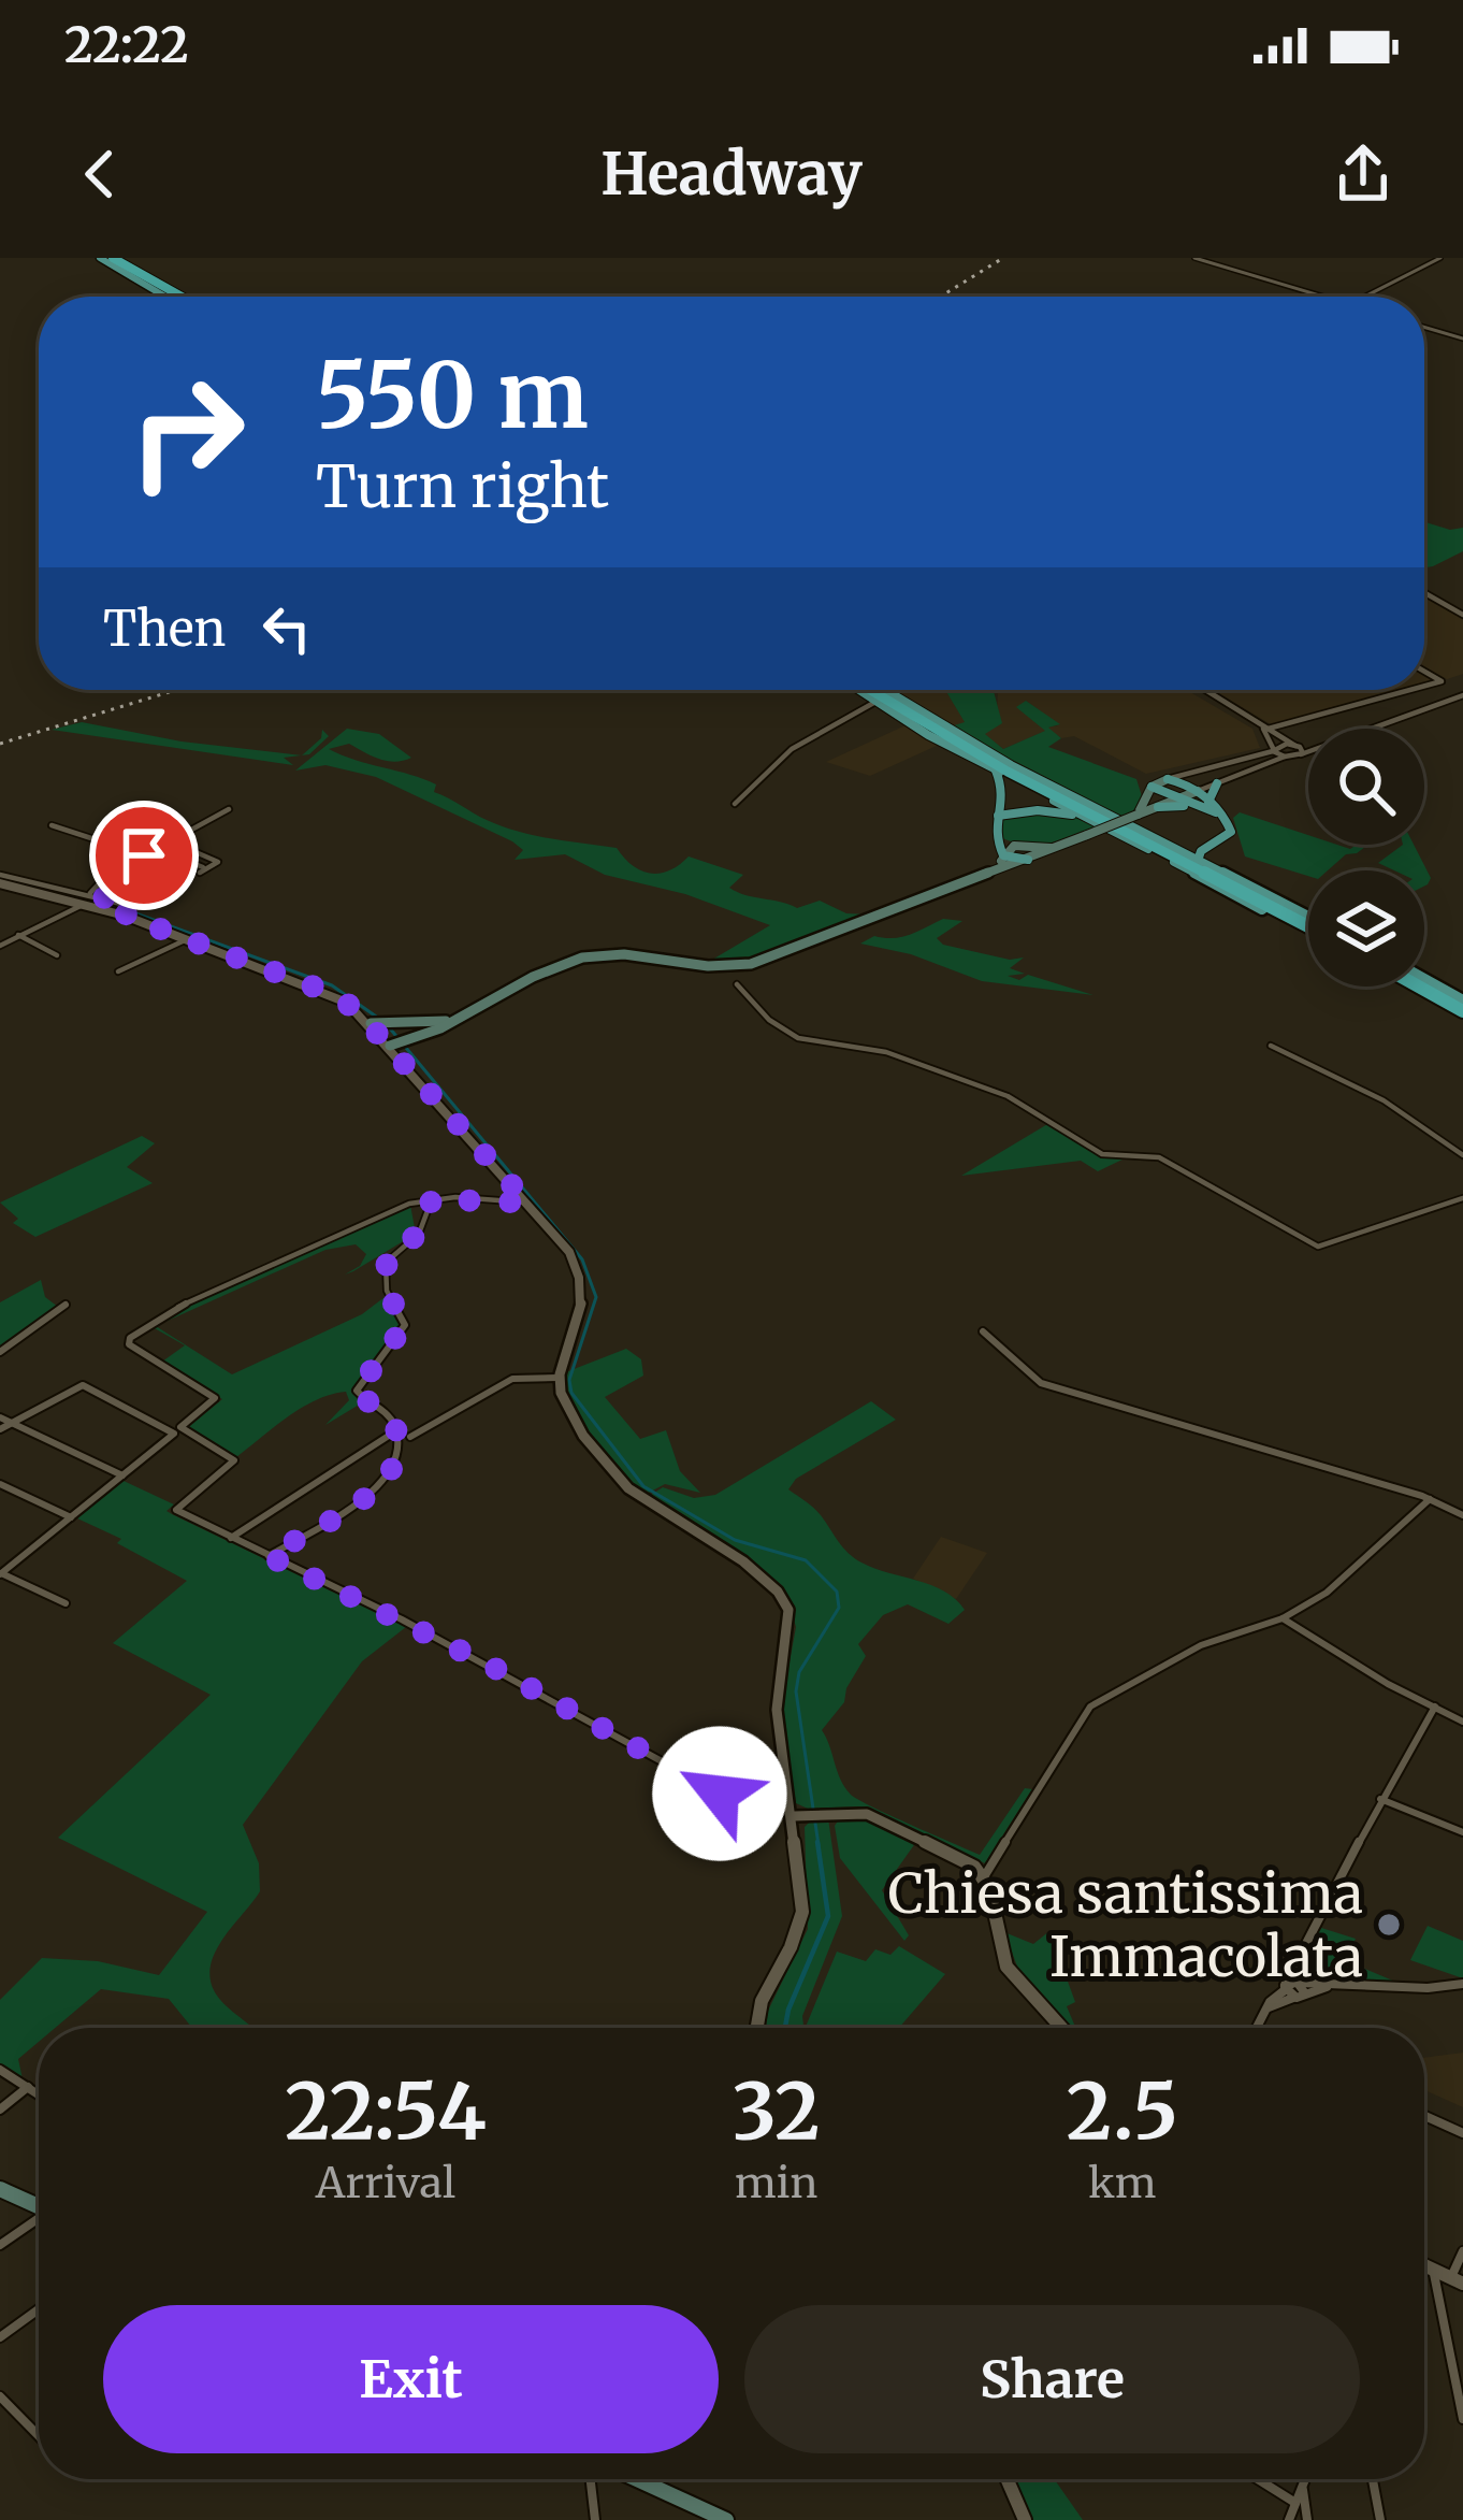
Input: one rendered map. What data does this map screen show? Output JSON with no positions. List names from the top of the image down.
{
  "places": ["Chiesa santissima Immacolata"],
  "page": {
    "status": "22:22",
    "header": "Headway",
    "turn": ["550 m", "Turn right"],
    "then": "Then",
    "eta": [
      "22:54",
      "Arrival",
      "32",
      "min",
      "2.5",
      "km"
    ],
    "buttons": ["Exit", "Share"]
  }
}
